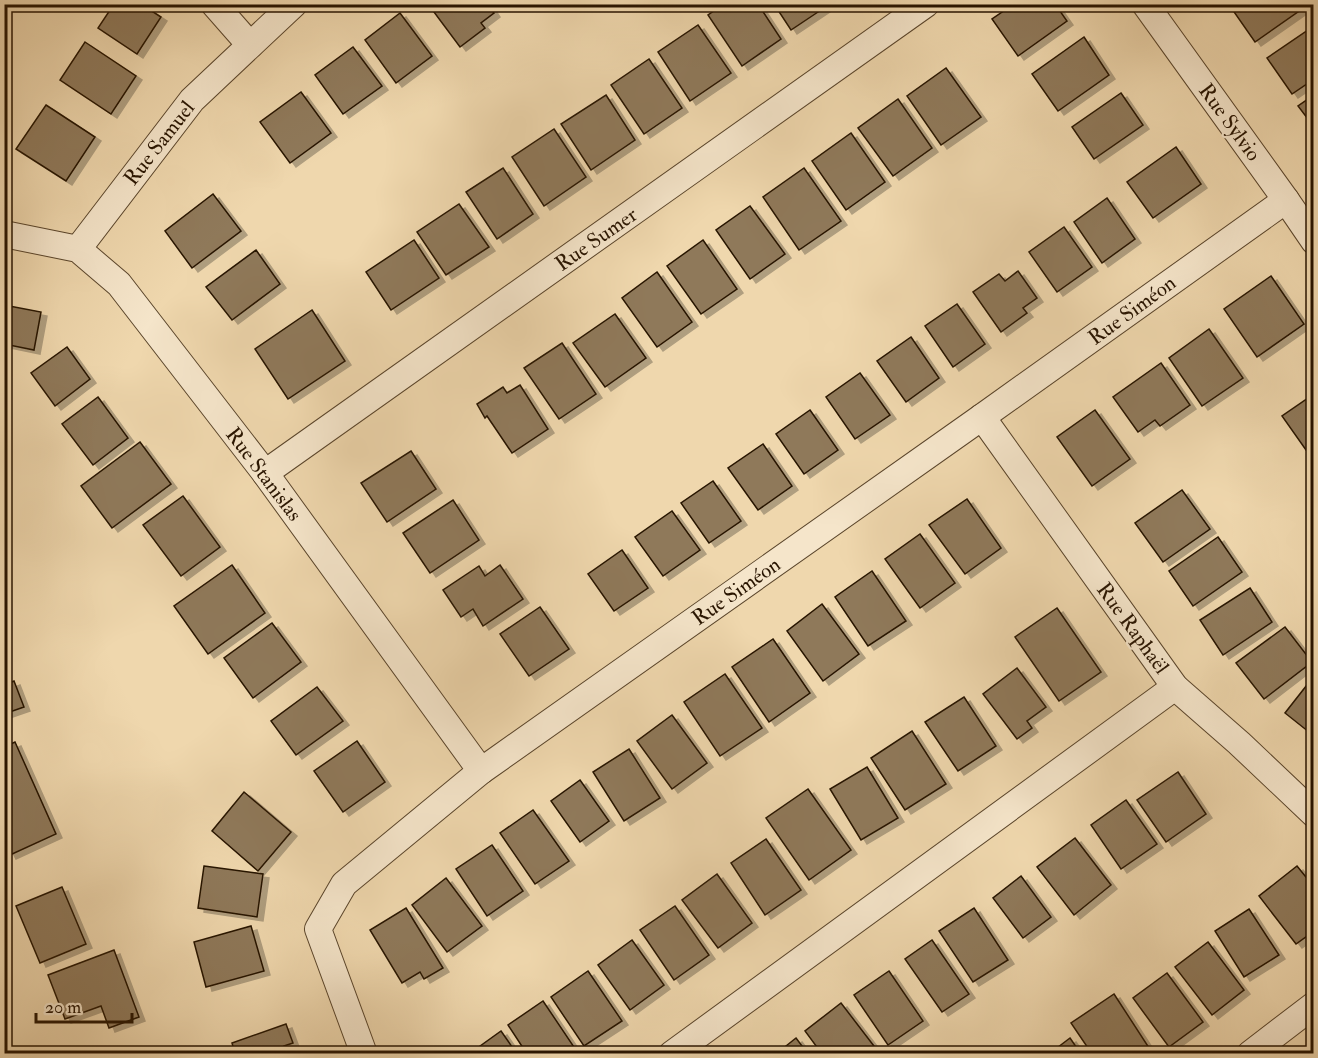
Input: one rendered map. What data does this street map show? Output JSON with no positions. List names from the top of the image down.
{
  "streets": {
    "street": [
      "Rue Sylvio",
      "Rue Samuel",
      "Rue Sumer",
      "Rue Siméon",
      "Rue Stanislas",
      "Rue Raphaël"
    ]
  },
  "crossings": [
    ["Rue Sylvio", "Rue Siméon"],
    ["Rue Samuel", "Rue Stanislas"],
    ["Rue Sumer", "Rue Stanislas"],
    ["Rue Siméon", "Rue Stanislas"],
    ["Rue Siméon", "Rue Raphaël"]
  ],
  "scale_bar": "20 m"
}
